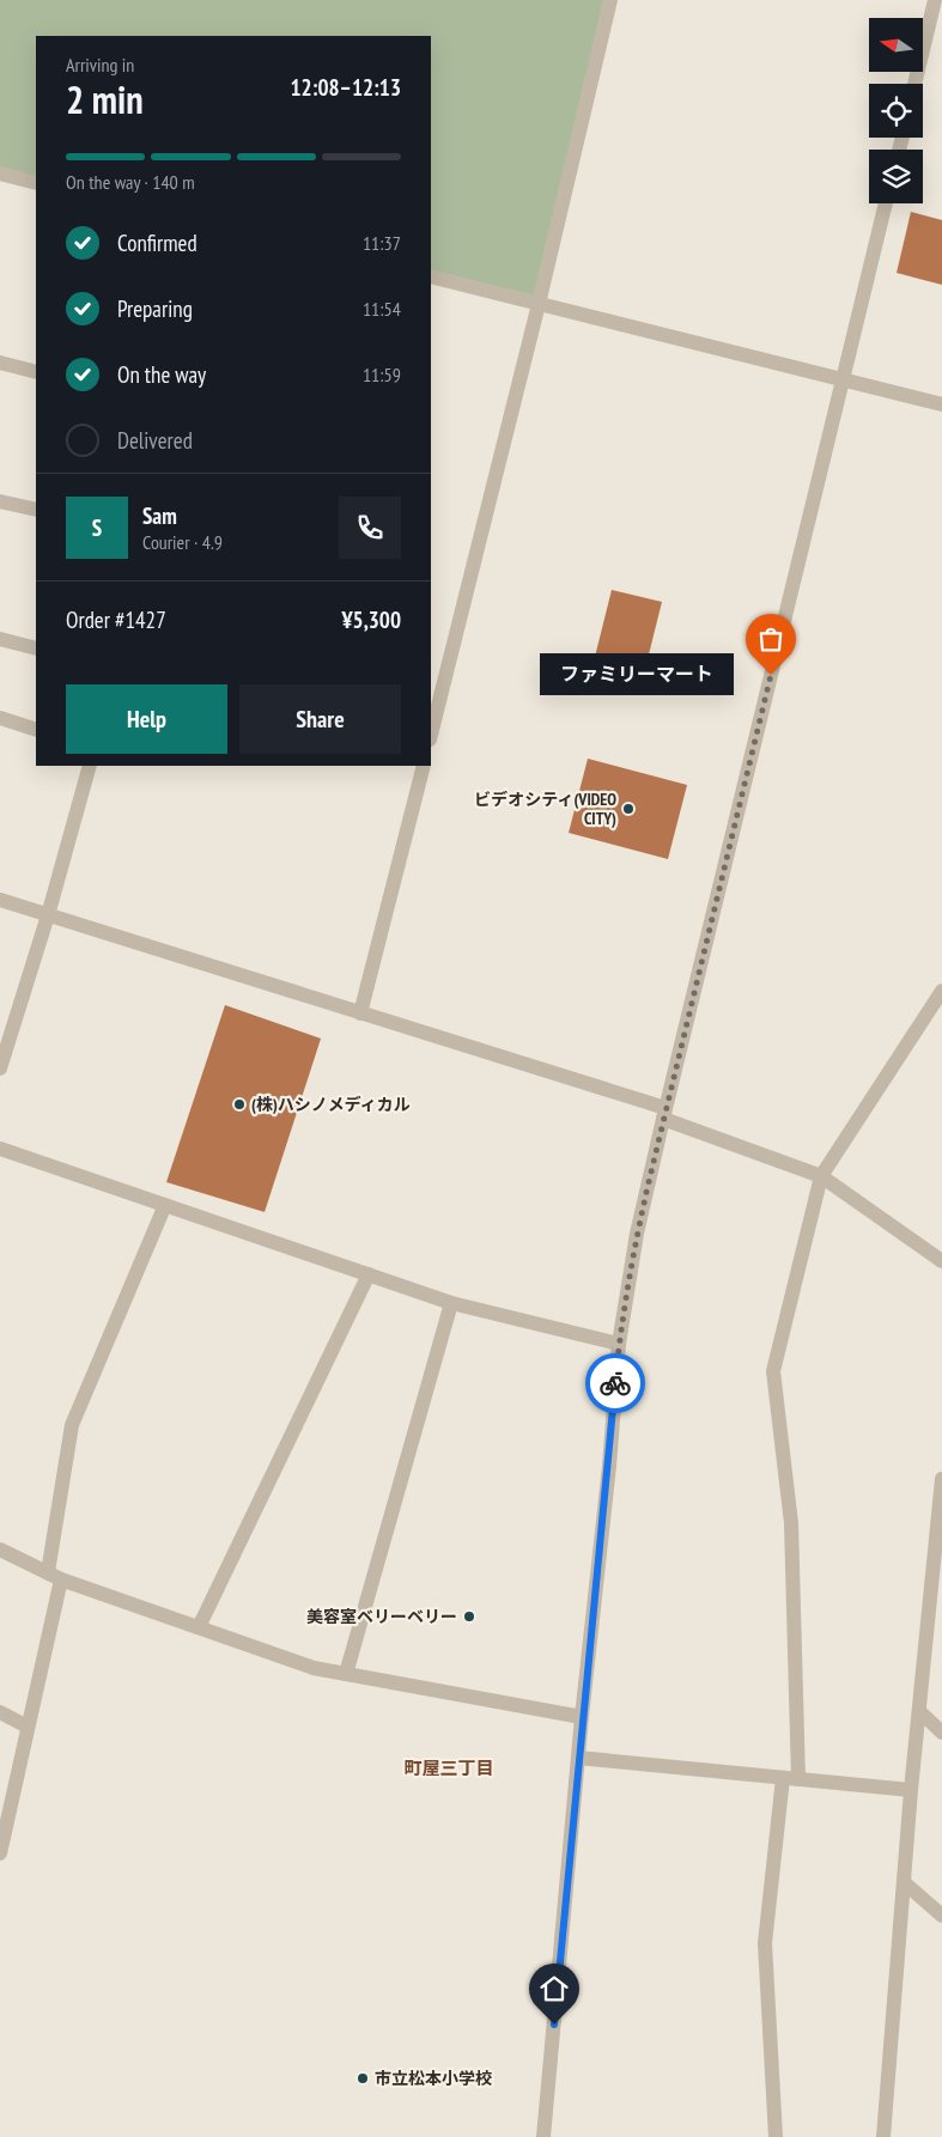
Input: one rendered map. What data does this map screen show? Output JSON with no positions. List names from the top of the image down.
{
  "districts": ["町屋三丁目"],
  "places": [
    "ファミリーマート",
    "ビデオシティ(VIDEO CITY)",
    "(株)ハシノメディカル",
    "美容室ベリーベリー",
    "市立松本小学校"
  ],
  "north": "left",
  "page": {
    "heading": ["2 min", "Arriving in", "12:08–12:13"],
    "panel": [
      "Sam",
      "Courier · 4.9",
      "Order #1427",
      "¥5,300"
    ],
    "bar": "On the way · 140 m",
    "list": [
      ["Confirmed", "11:37"],
      ["Preparing", "11:54"],
      ["On the way", "11:59"],
      "Delivered"
    ],
    "round": "S",
    "bubble": "ファミリーマート",
    "buttons": ["Help", "Share"]
  }
}
